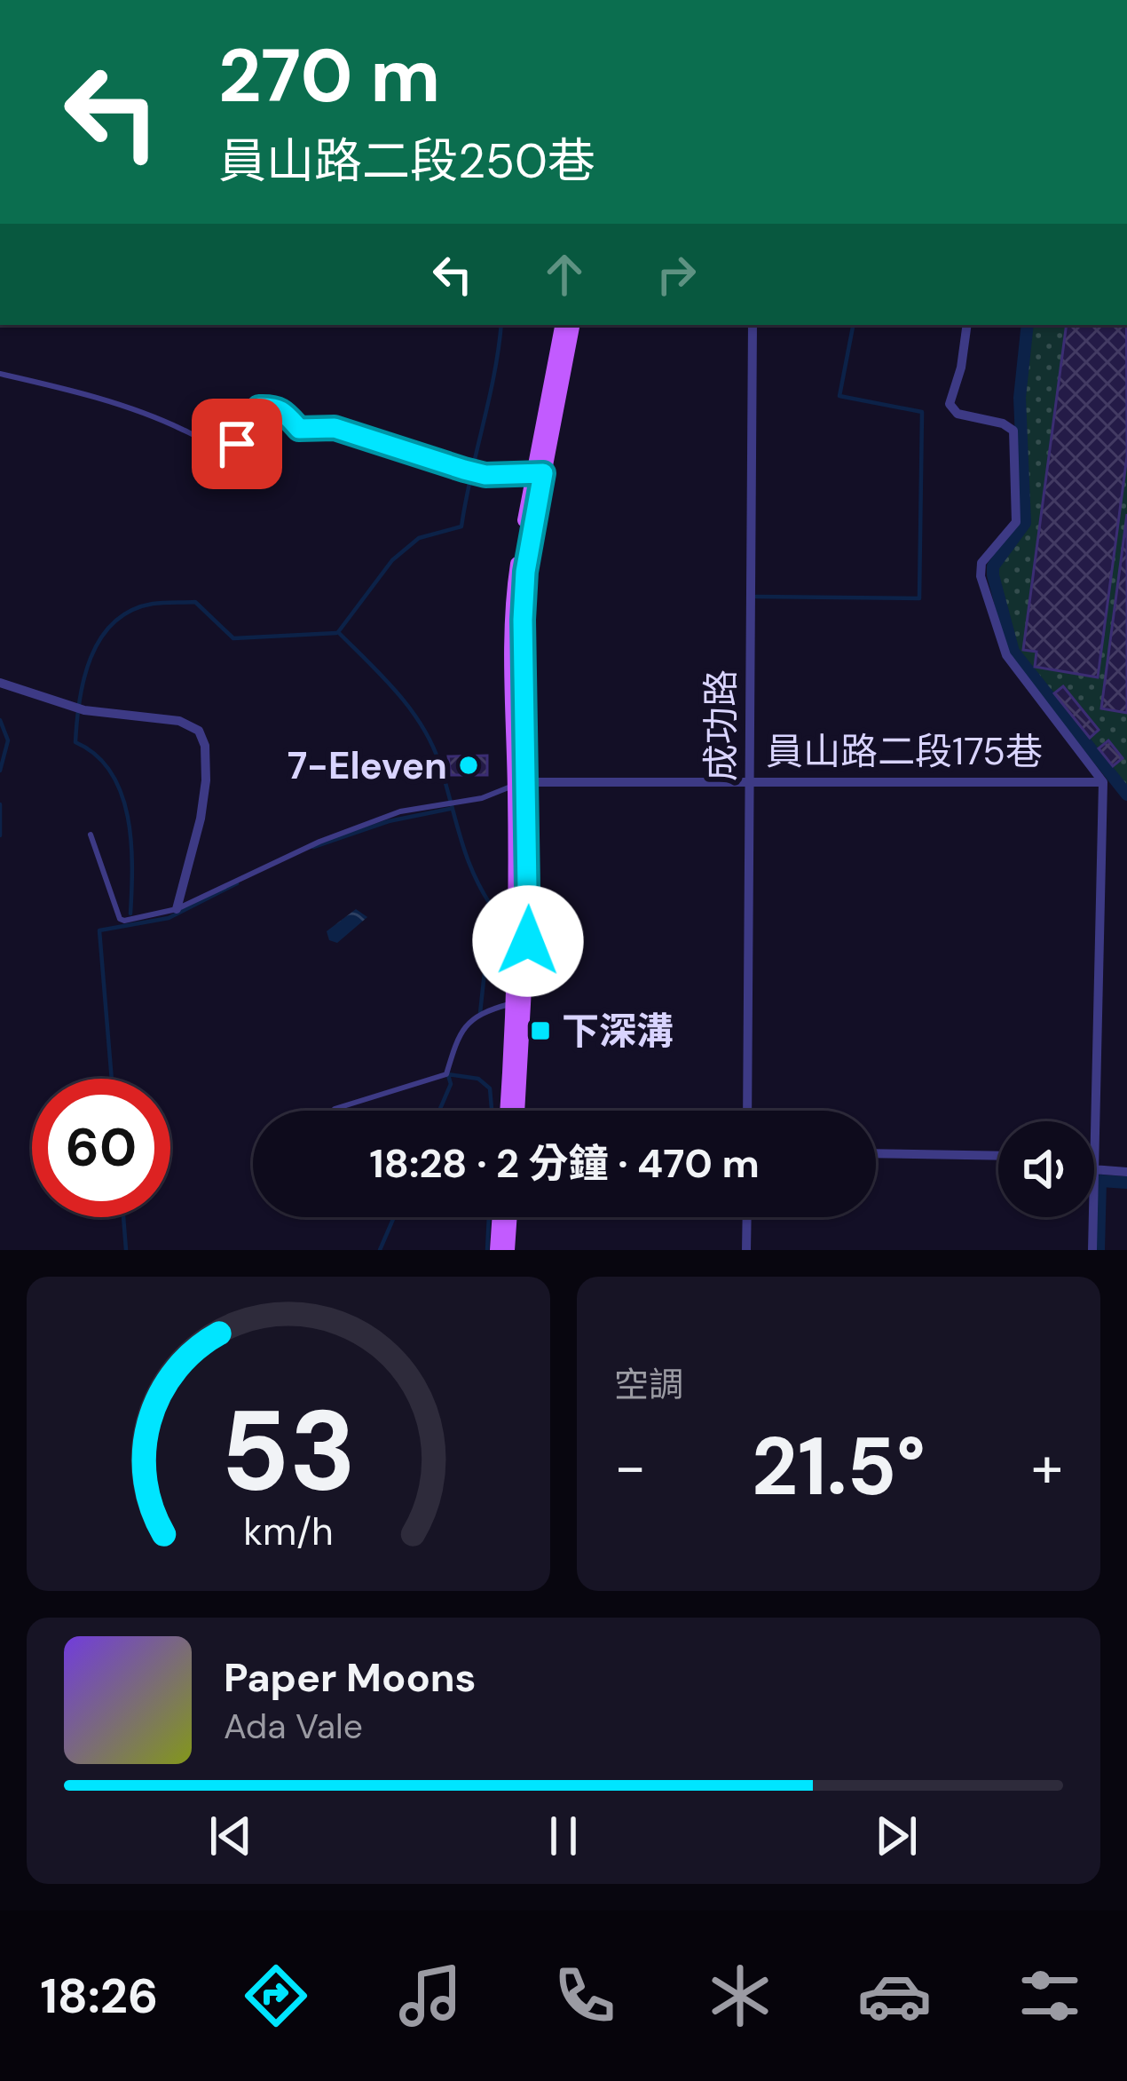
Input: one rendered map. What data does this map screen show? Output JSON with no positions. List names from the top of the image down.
{
  "streets": {
    "street": ["成功路", "員山路二段175巷"]
  },
  "crossings": [
    ["成功路", "員山路二段175巷"]
  ],
  "places": {
    "other": ["7-Eleven"],
    "transit": ["下深溝"]
  },
  "page": {
    "turn": ["270 m", "員山路二段250巷"],
    "limit": "60",
    "trip": "18:28 · 2 分鐘 · 470 m",
    "tile": "空調",
    "heat": ["−", "21.5°", "+"],
    "song": ["Paper Moons", "Ada Vale"],
    "tabs": "18:26",
    "gauge": ["53", "km/h"]
  }
}
